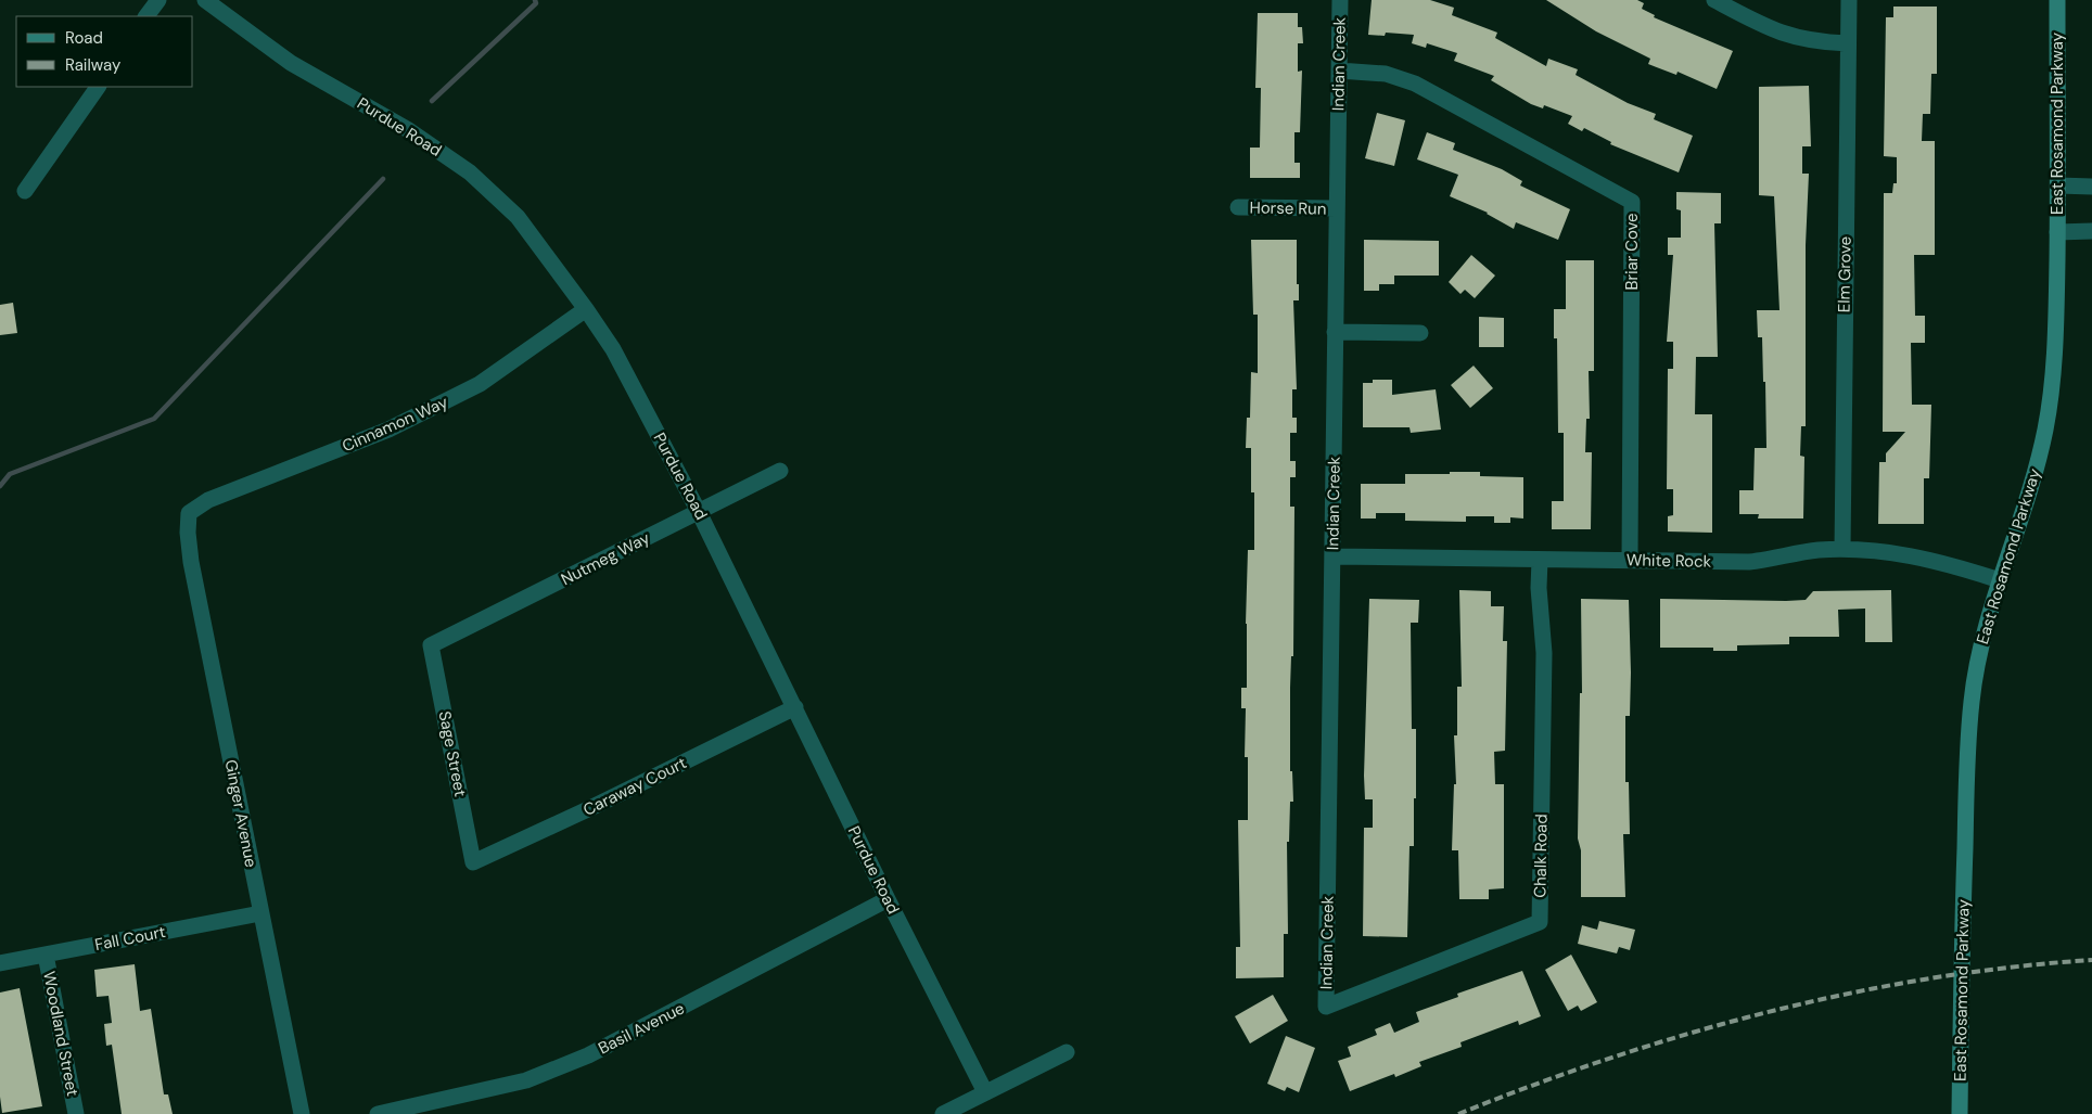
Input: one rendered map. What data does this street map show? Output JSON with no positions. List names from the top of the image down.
{
  "streets": {
    "street": [
      "Indian Creek",
      "East Rosamond Parkway",
      "Purdue Road",
      "Horse Run",
      "Briar Cove",
      "Elm Grove",
      "Cinnamon Way",
      "Nutmeg Way",
      "White Rock",
      "Sage Street",
      "Caraway Court",
      "Ginger Avenue",
      "Chalk Road",
      "Fall Court",
      "Basil Avenue",
      "Woodland Street"
    ]
  },
  "crossings": [
    ["Indian Creek", "Horse Run"],
    ["Indian Creek", "Briar Cove"],
    ["Indian Creek", "White Rock"],
    ["Indian Creek", "Chalk Road"],
    ["East Rosamond Parkway", "White Rock"],
    ["Purdue Road", "Cinnamon Way"],
    ["Purdue Road", "Nutmeg Way"],
    ["Purdue Road", "Caraway Court"],
    ["Purdue Road", "Basil Avenue"],
    ["Briar Cove", "White Rock"],
    ["Elm Grove", "White Rock"],
    ["Cinnamon Way", "Ginger Avenue"],
    ["Nutmeg Way", "Sage Street"],
    ["White Rock", "Chalk Road"],
    ["Sage Street", "Caraway Court"],
    ["Ginger Avenue", "Fall Court"],
    ["Fall Court", "Woodland Street"]
  ],
  "legend": ["Road", "Railway"]
}
